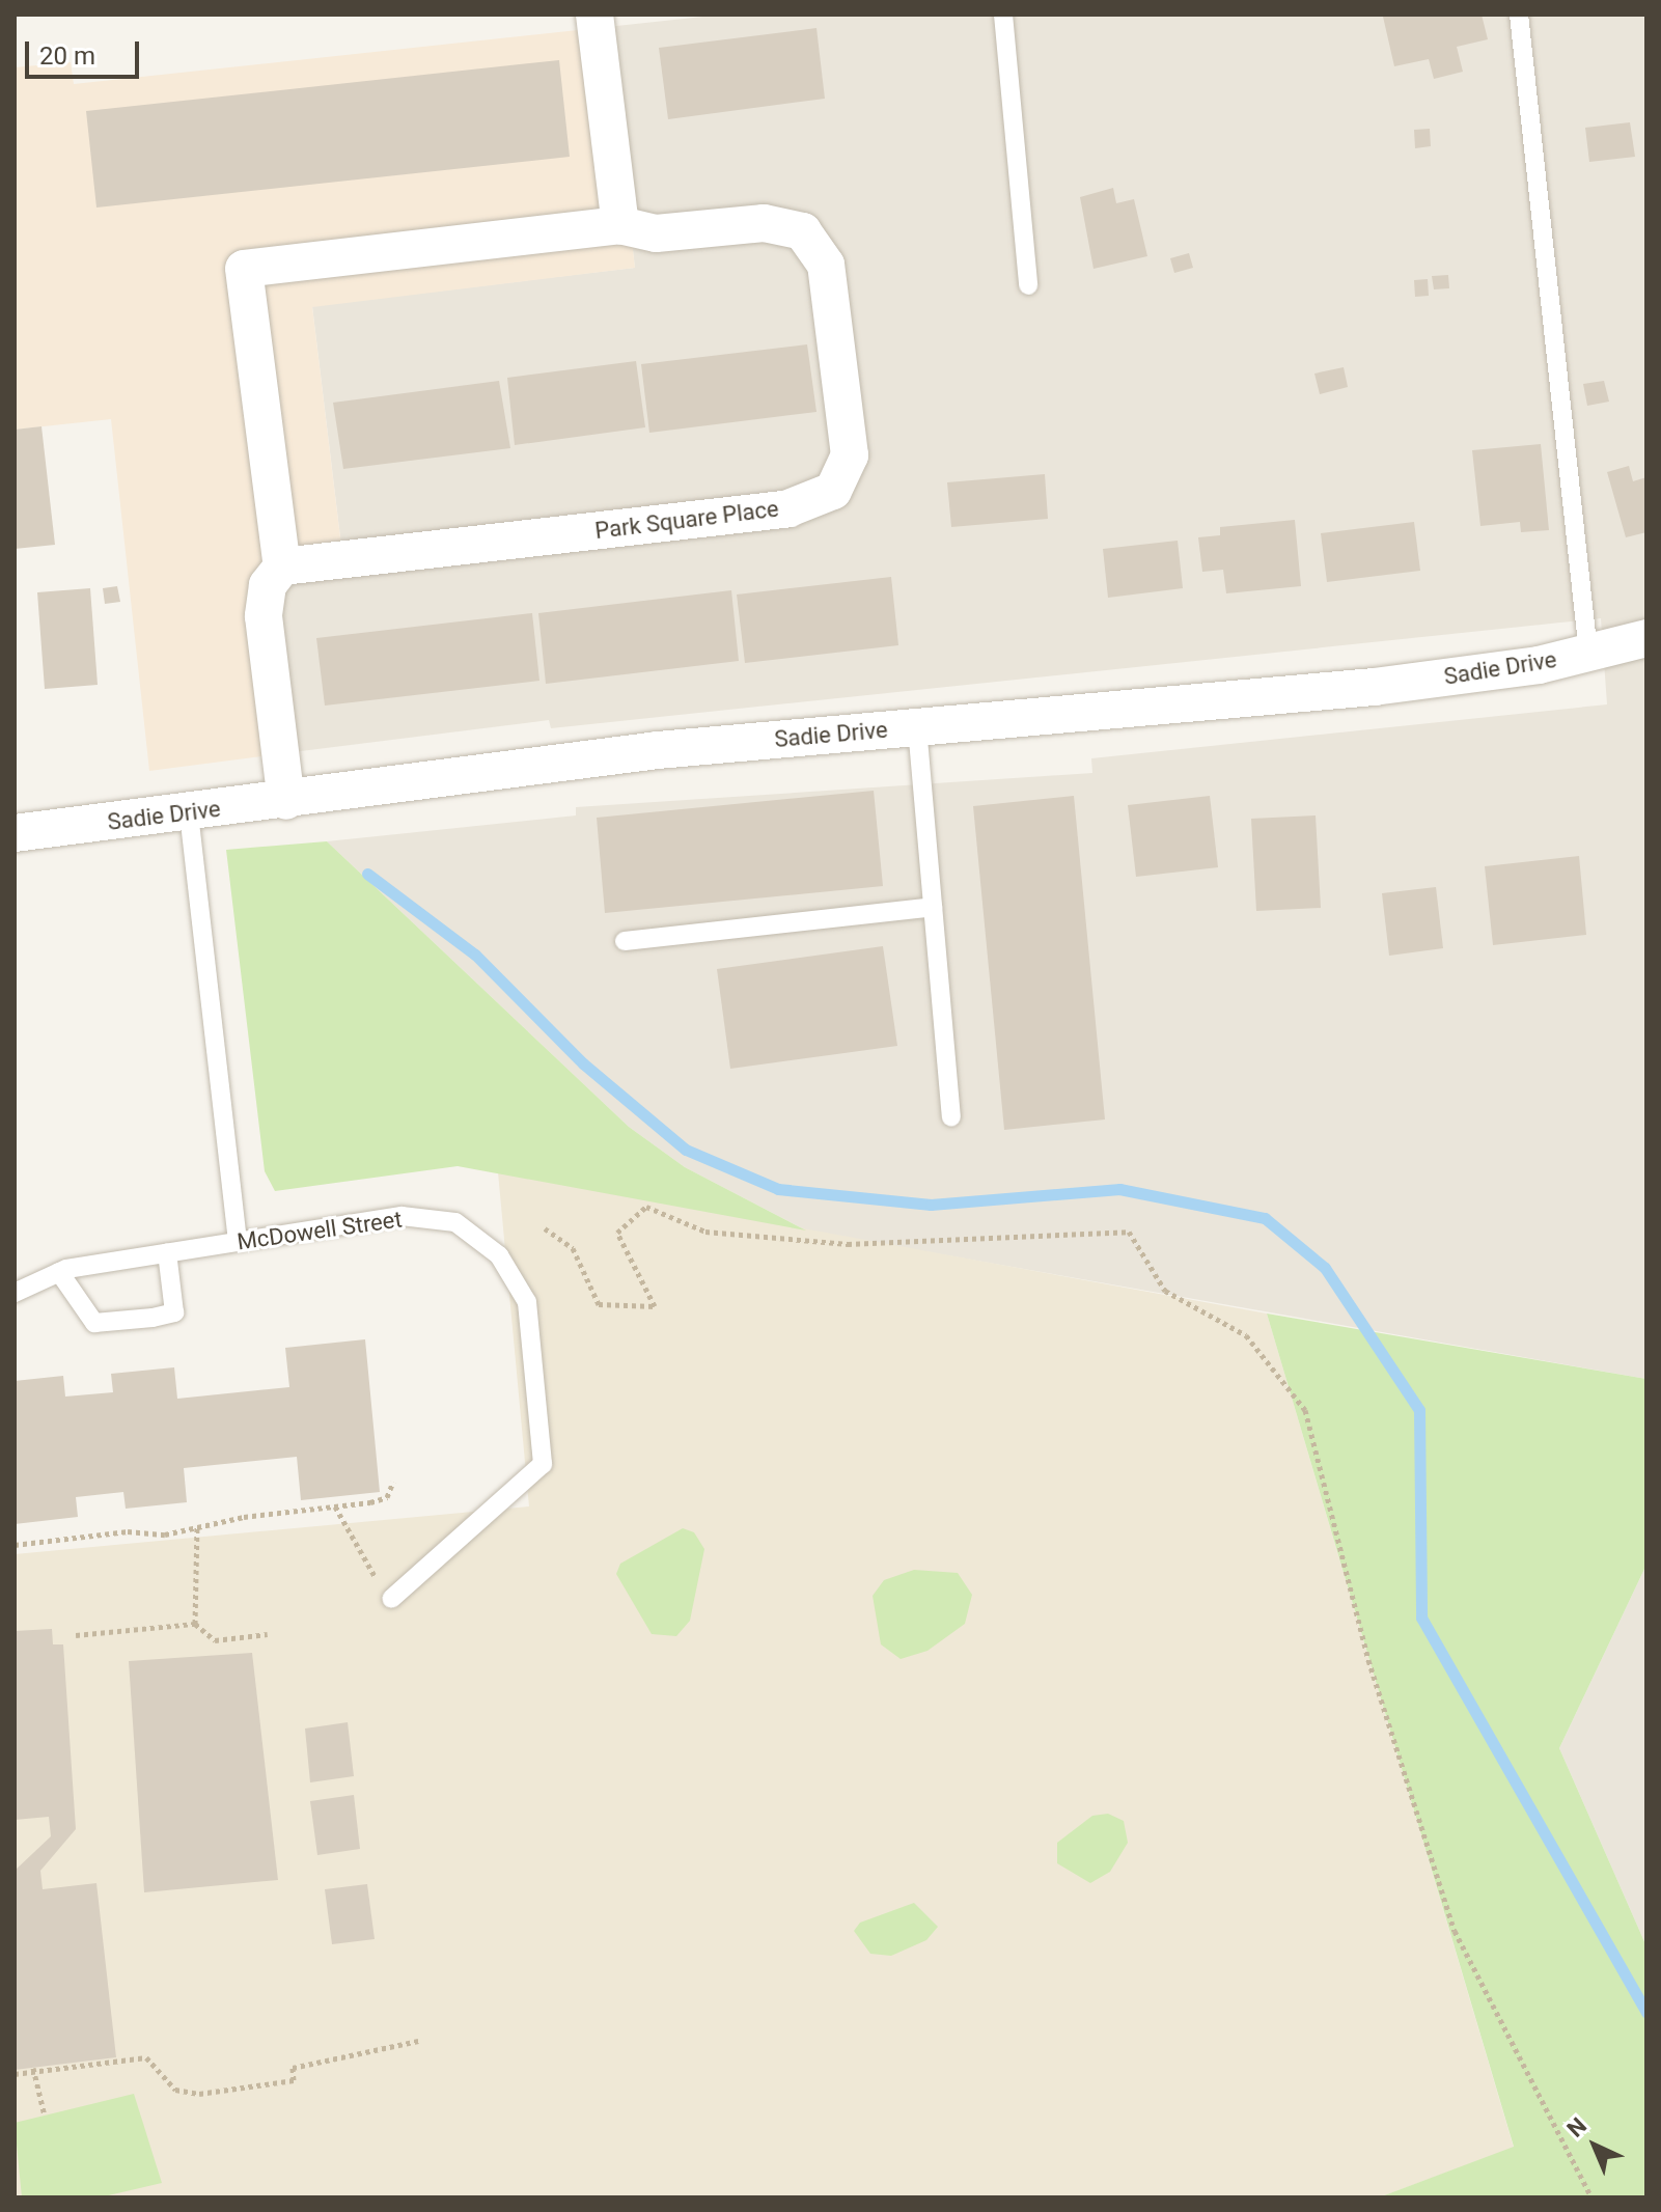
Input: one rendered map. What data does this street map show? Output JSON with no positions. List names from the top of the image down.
{
  "streets": {
    "street": ["Park Square Place", "Sadie Drive"],
    "lane": ["McDowell Street"]
  },
  "scale_bar": "20 m",
  "north": "top left"
}
